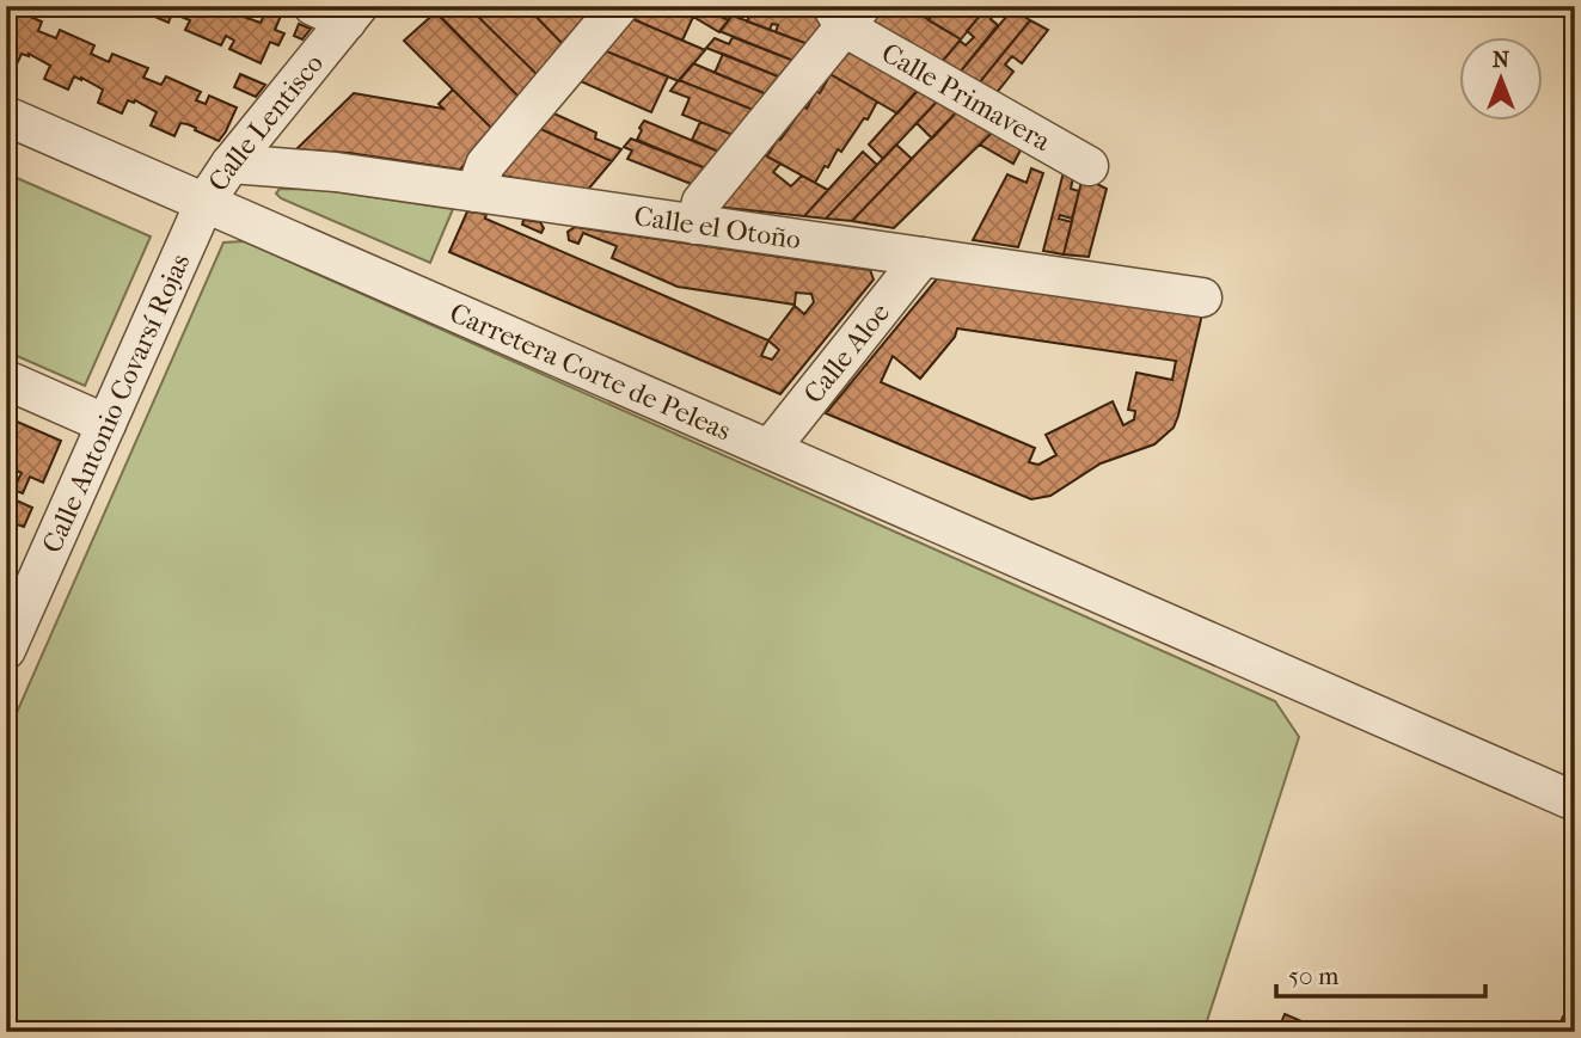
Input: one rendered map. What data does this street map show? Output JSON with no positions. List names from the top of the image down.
{
  "streets": {
    "street": [
      "Calle Primavera",
      "Calle Lentisco",
      "Calle el Otoño",
      "Calle Aloe",
      "Carretera Corte de Peleas",
      "Calle Antonio Covarsí Rojas"
    ]
  },
  "crossings": [
    ["Calle Lentisco", "Calle el Otoño"],
    ["Calle Lentisco", "Carretera Corte de Peleas"],
    ["Calle Lentisco", "Calle Antonio Covarsí Rojas"],
    ["Calle el Otoño", "Calle Aloe"],
    ["Calle Aloe", "Carretera Corte de Peleas"],
    ["Carretera Corte de Peleas", "Calle Antonio Covarsí Rojas"]
  ],
  "scale_bar": "50 m",
  "north": "top"
}
